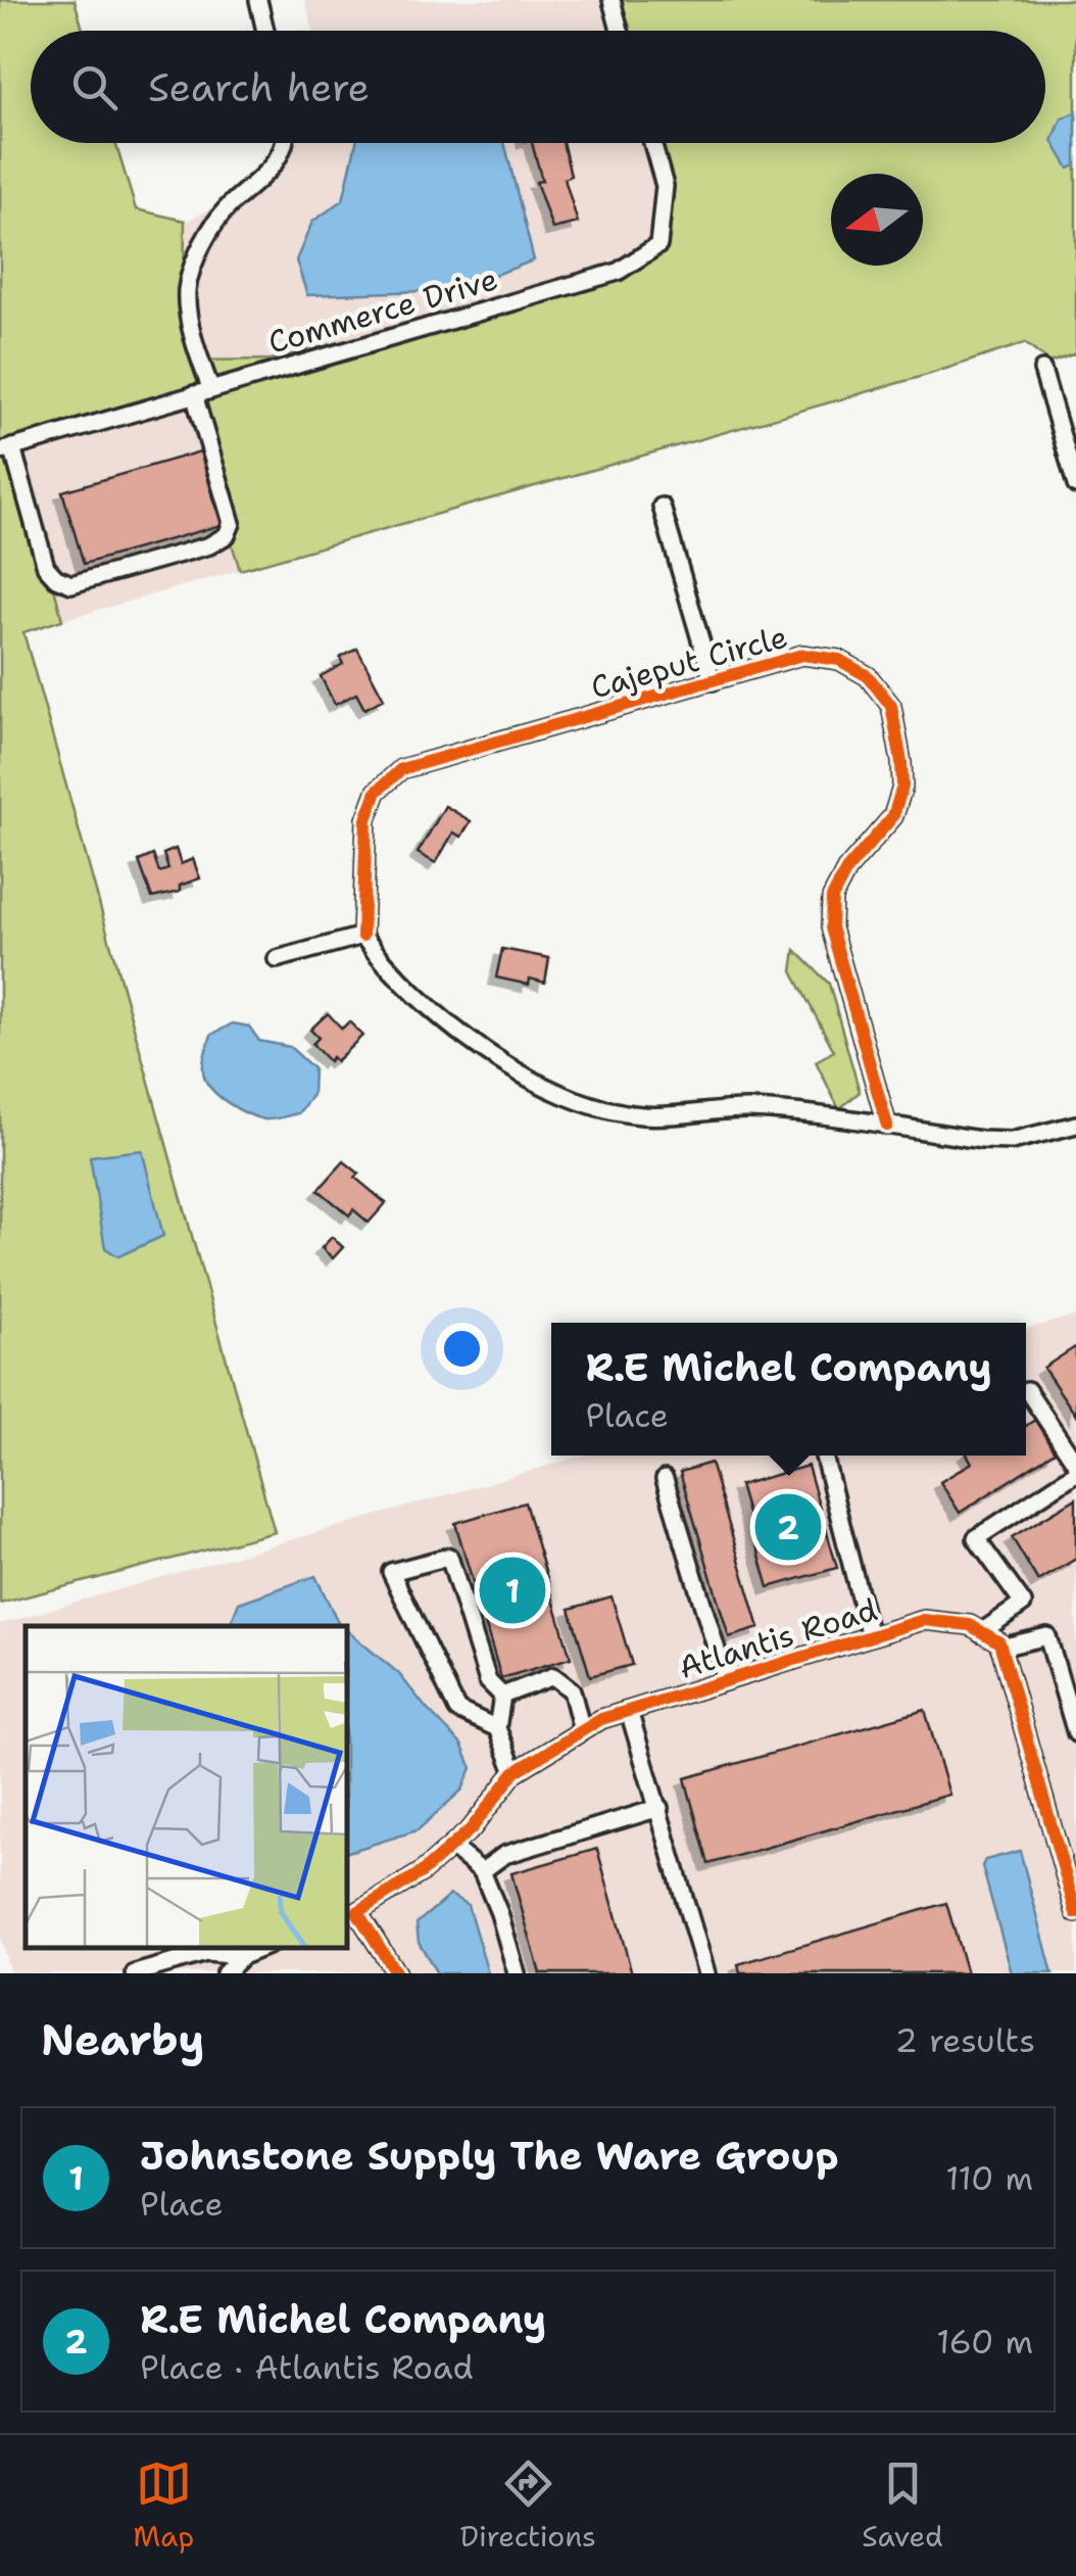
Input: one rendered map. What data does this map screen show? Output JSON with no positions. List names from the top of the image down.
{
  "streets": {
    "street": ["Commerce Drive", "Cajeput Circle", "Atlantis Road"]
  },
  "north": "left",
  "page": {
    "search": "Search here",
    "popup": ["R.E Michel Company", "Place"],
    "pins": ["2", "1"],
    "heading": ["Nearby", "2 results"],
    "list": [
      {
        "mark": "1",
        "name": "Johnstone Supply The Ware Group",
        "note": "Place",
        "value": "110 m"
      },
      {
        "mark": "2",
        "name": "R.E Michel Company",
        "note": "Place · Atlantis Road",
        "value": "160 m"
      }
    ],
    "nav": ["Map", "Directions", "Saved"]
  }
}
